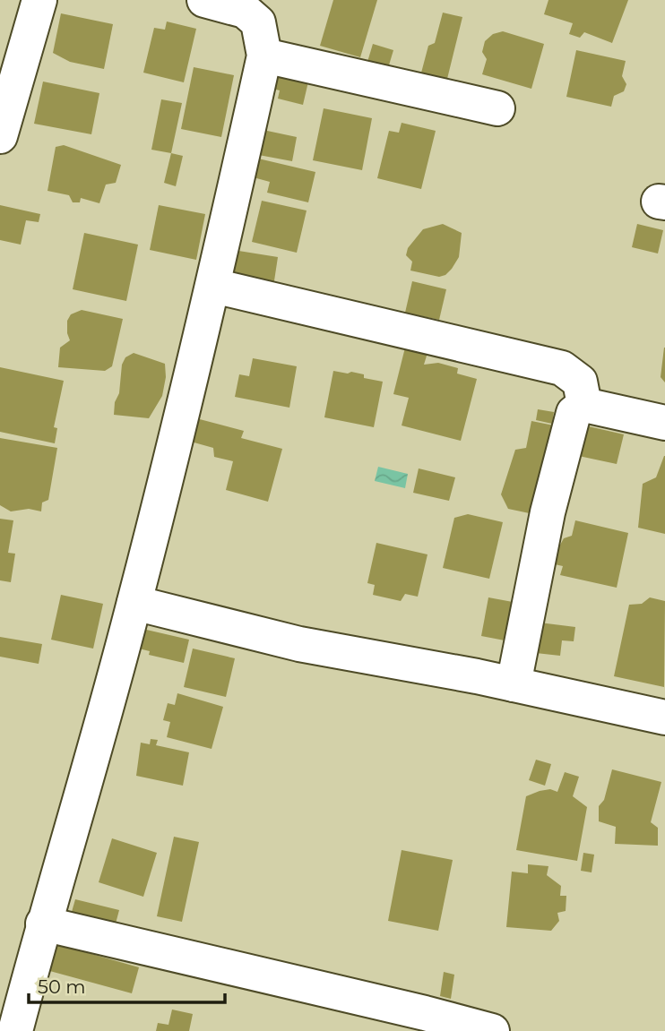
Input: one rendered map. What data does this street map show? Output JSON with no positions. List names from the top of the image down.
{
  "scale_bar": "50 m"
}
